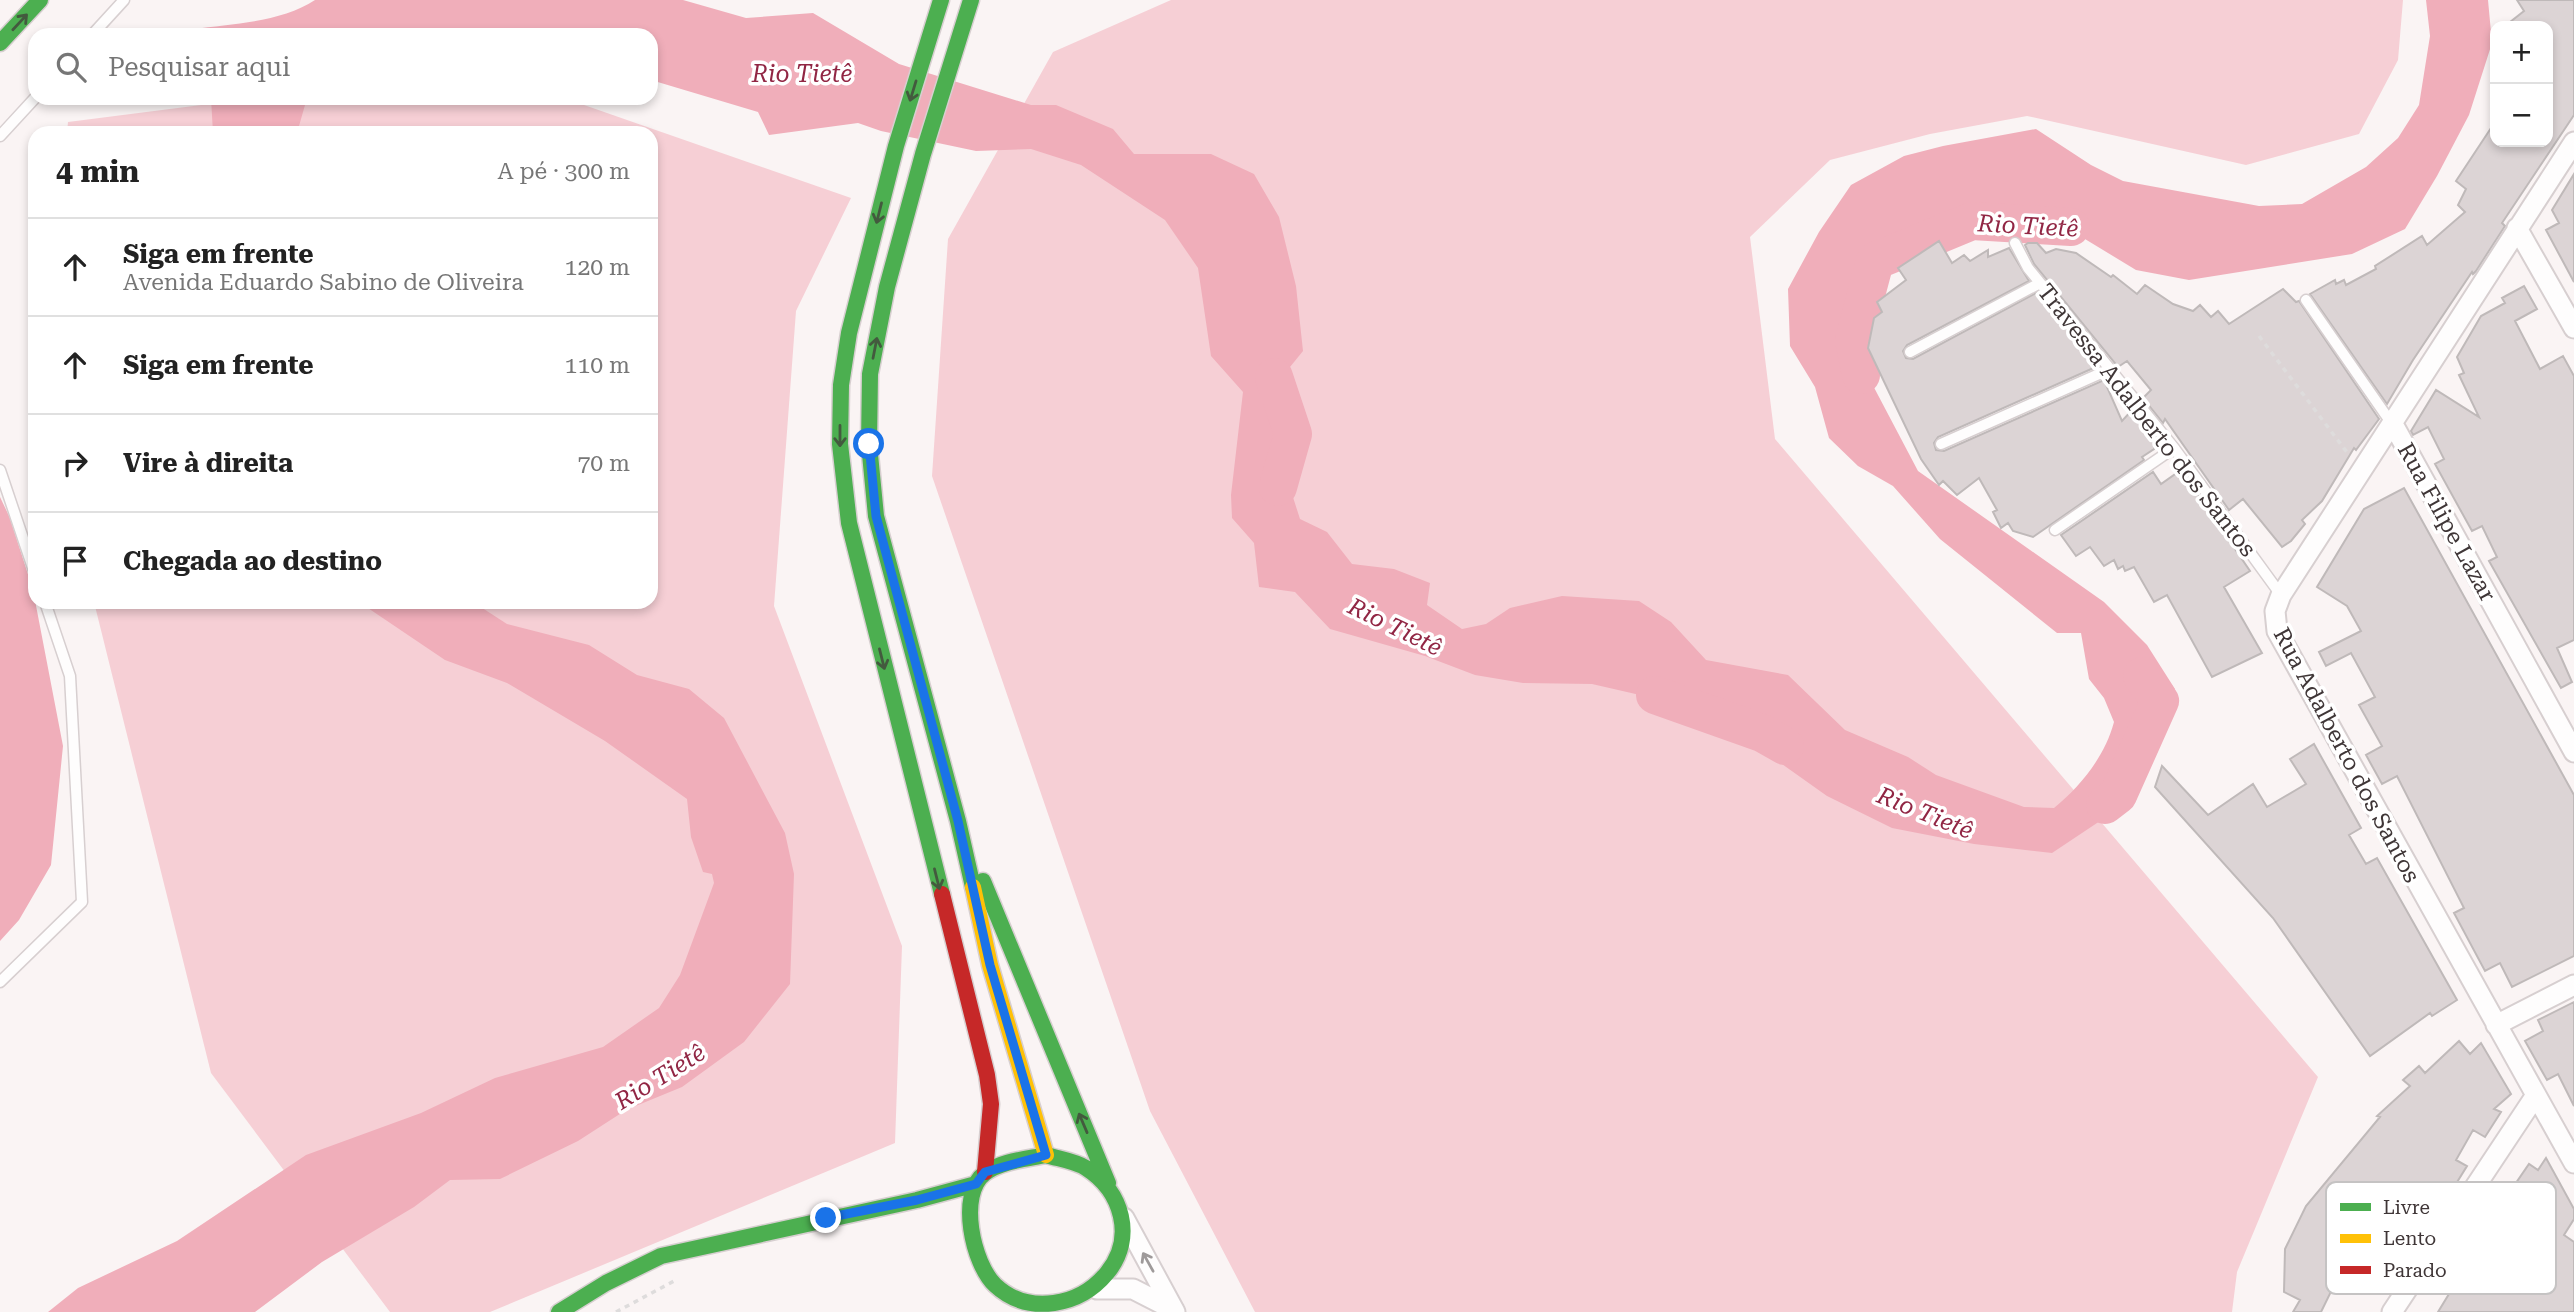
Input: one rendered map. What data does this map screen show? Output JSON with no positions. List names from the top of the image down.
{
  "streets": {
    "street": ["Rua Filipe Lazar", "Rua Adalberto dos Santos"],
    "lane": ["Travessa Adalberto dos Santos"]
  },
  "crossings": [
    ["Travessa Adalberto dos Santos", "Rua Adalberto dos Santos"],
    ["Rua Filipe Lazar", "Rua Adalberto dos Santos"]
  ],
  "water": ["Rio Tietê"],
  "legend": ["Livre", "Lento", "Parado"],
  "page": {
    "map_buttons": ["+", "−"],
    "search": "Pesquisar aqui",
    "heading": ["4 min", "A pé · 300 m"],
    "list": [
      ["Siga em frente", "Avenida Eduardo Sabino de Oliveira", "120 m"],
      ["Siga em frente", "110 m"],
      ["Vire à direita", "70 m"],
      "Chegada ao destino"
    ]
  }
}
